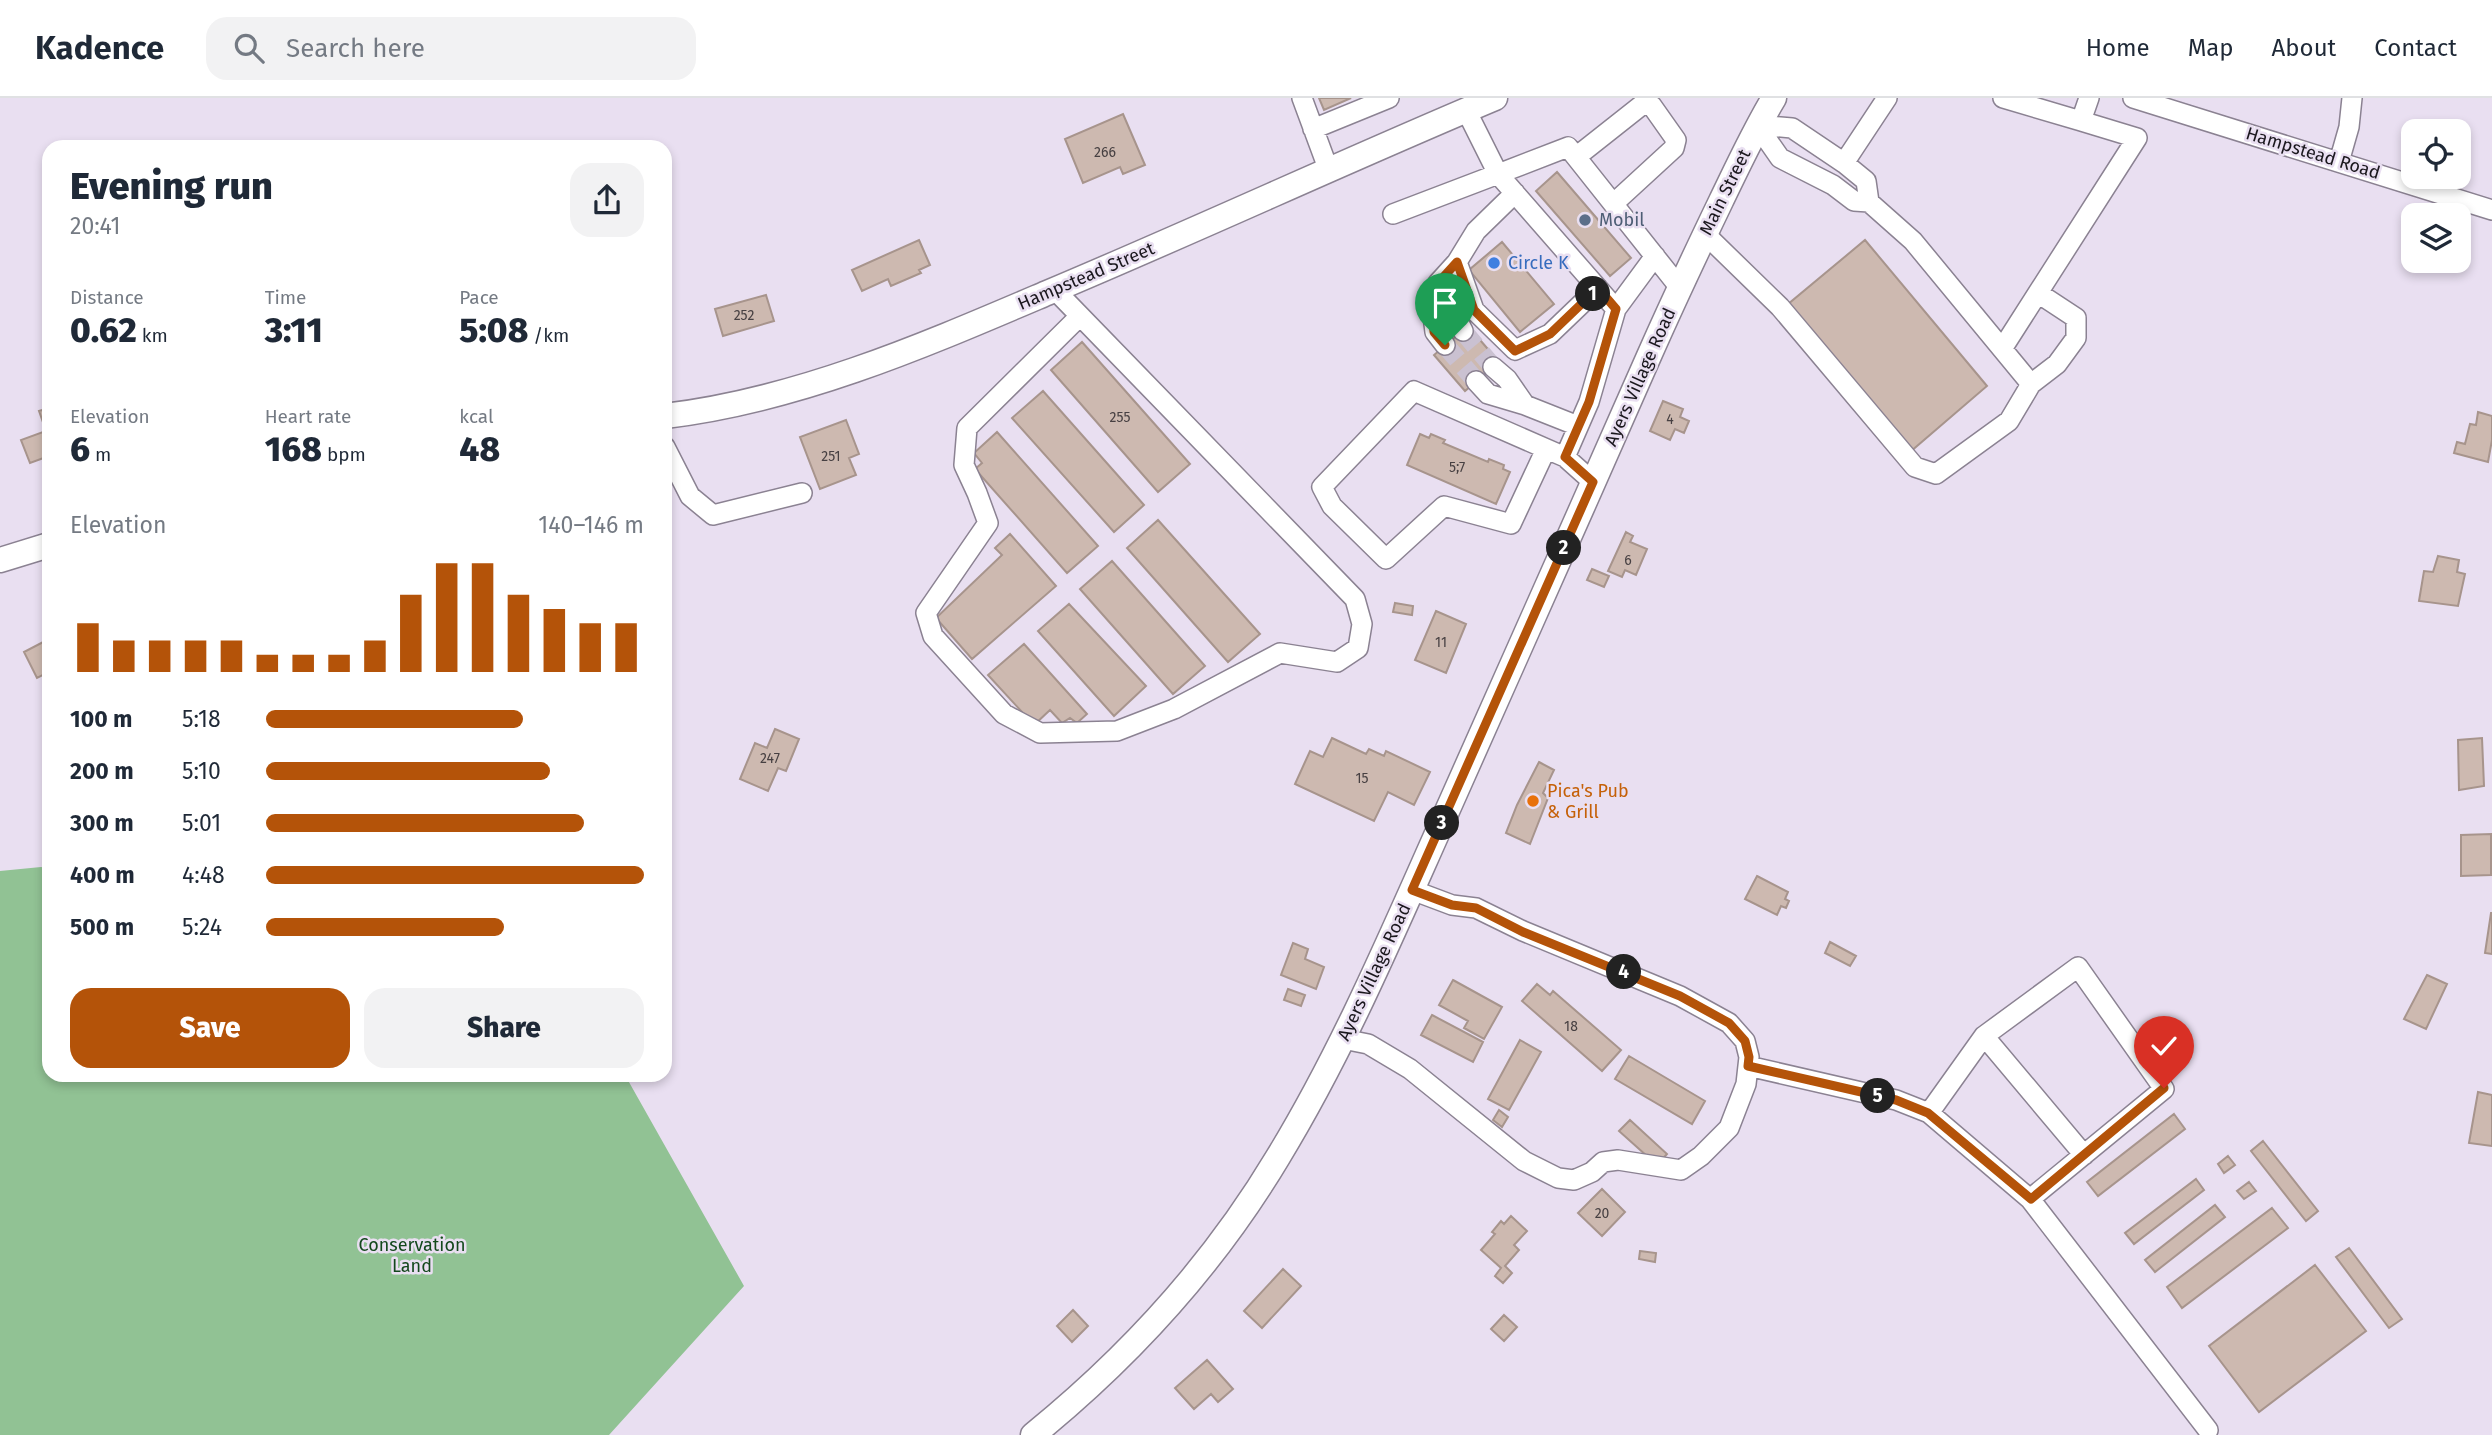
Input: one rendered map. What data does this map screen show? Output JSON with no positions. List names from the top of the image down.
{
  "streets": {
    "main road": ["Main Street", "Hampstead Street", "Ayers Village Road"],
    "street": ["Hampstead Road"]
  },
  "crossings": [
    ["Main Street", "Ayers Village Road"]
  ],
  "parks": ["Conservation Land"],
  "places": ["Mobil", "Circle K", "Pica's Pub & Grill"],
  "house_numbers": [
    "266",
    "252",
    "255",
    "4",
    "251",
    "5;7",
    "6",
    "11",
    "247",
    "15",
    "18",
    "20"
  ],
  "page": {
    "header": "Kadence",
    "search": "Search here",
    "nav": [
      "Home",
      "Map",
      "About",
      "Contact"
    ],
    "heading": ["Evening run", "20:41"],
    "stats": [
      ["Distance", "0.62 km"],
      ["Time", "3:11"],
      ["Pace", "5:08 /km"],
      ["Elevation", "6 m"],
      ["Heart rate", "168 bpm"],
      ["kcal", "48"]
    ],
    "pins": [
      "1",
      "2",
      "3",
      "4",
      "5"
    ],
    "chart": ["Elevation", "140–146 m"],
    "list": [
      {
        "name": "100 m",
        "note": "5:18"
      },
      {
        "name": "200 m",
        "note": "5:10"
      },
      {
        "name": "300 m",
        "note": "5:01"
      },
      {
        "name": "400 m",
        "note": "4:48"
      },
      {
        "name": "500 m",
        "note": "5:24"
      }
    ],
    "buttons": ["Save", "Share"]
  }
}
